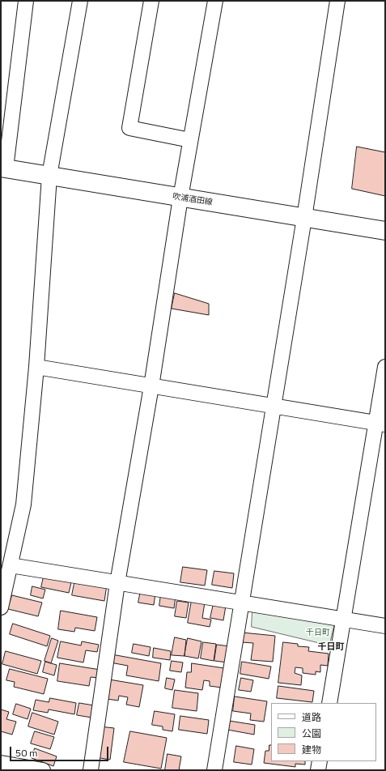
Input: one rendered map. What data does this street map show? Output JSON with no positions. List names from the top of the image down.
{
  "streets": {
    "main road": ["吹浦酒田線"]
  },
  "districts": ["千日町"],
  "parks": ["千日町"],
  "legend": ["道路", "公園", "建物"],
  "scale_bar": "50 m"
}
